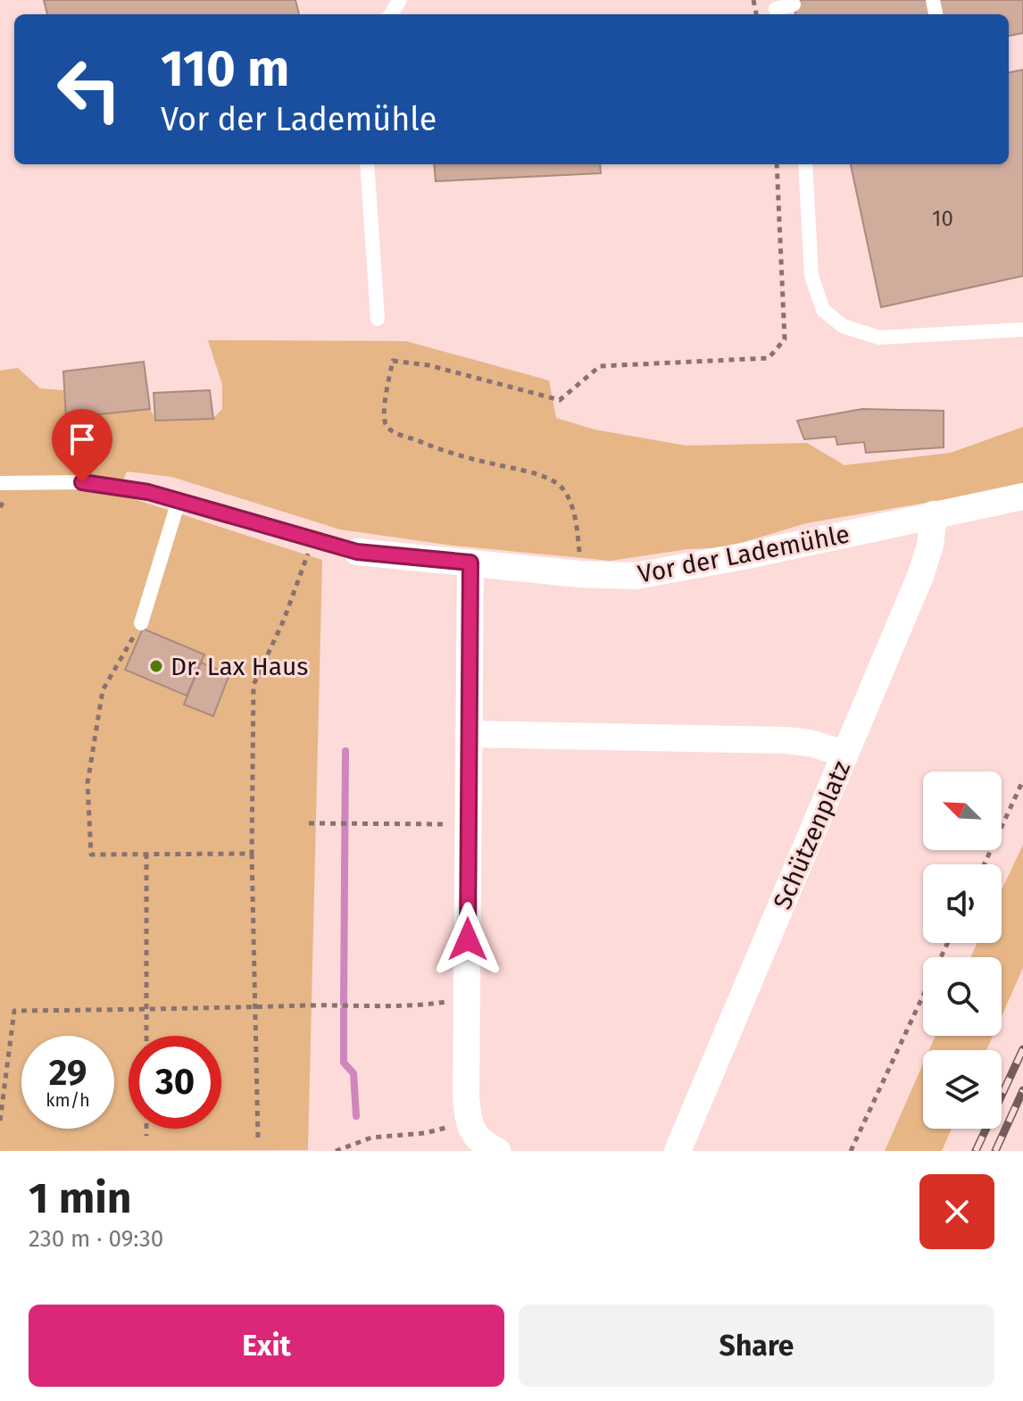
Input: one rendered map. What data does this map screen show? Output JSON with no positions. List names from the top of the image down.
{
  "streets": {
    "street": ["Vor der Lademühle", "Schützenplatz"]
  },
  "crossings": [
    ["Vor der Lademühle", "Schützenplatz"]
  ],
  "places": ["Dr. Lax Haus"],
  "house_numbers": ["10"],
  "north": "top left",
  "page": {
    "turn": ["110 m", "Vor der Lademühle"],
    "speed": "29 km/h",
    "limit": "30",
    "heading": ["1 min", "230 m · 09:30"],
    "buttons": ["Exit", "Share"]
  }
}
